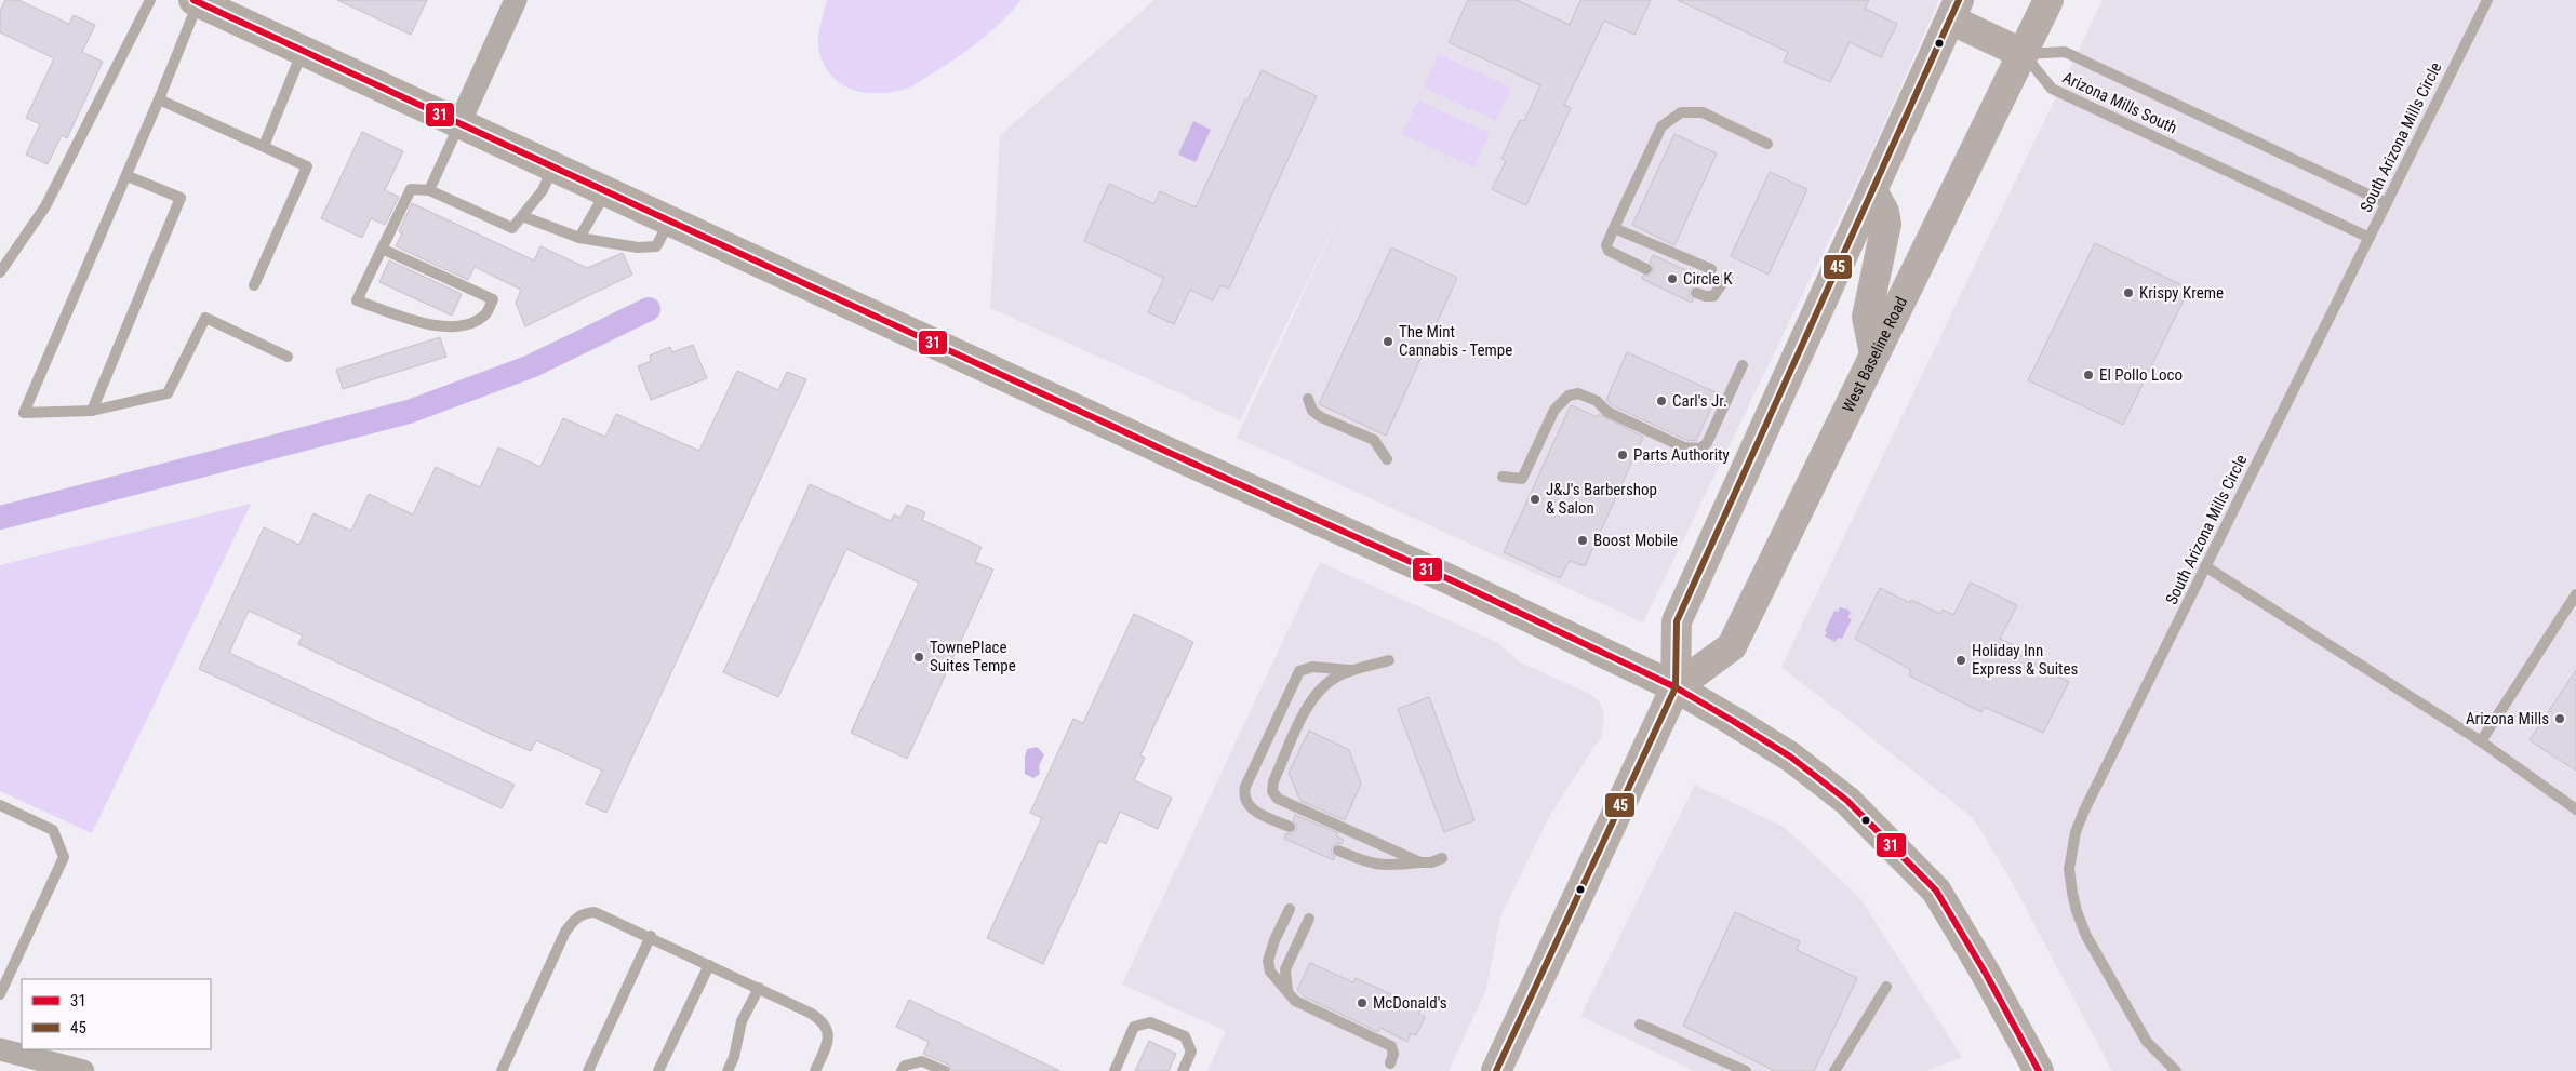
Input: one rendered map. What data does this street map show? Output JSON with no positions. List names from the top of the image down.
{
  "streets": {
    "main road": ["West Baseline Road"],
    "lane": ["Arizona Mills South", "South Arizona Mills Circle"]
  },
  "crossings": [
    ["Arizona Mills South", "South Arizona Mills Circle"],
    ["Arizona Mills South", "West Baseline Road"]
  ],
  "places": [
    "Circle K",
    "Krispy Kreme",
    "The Mint Cannabis - Tempe",
    "El Pollo Loco",
    "Carl's Jr.",
    "Parts Authority",
    "J&J's Barbershop & Salon",
    "Boost Mobile",
    "TownePlace Suites Tempe",
    "Holiday Inn Express & Suites",
    "Arizona Mills",
    "McDonald's"
  ],
  "lines": ["transit line 31", "transit line 45"],
  "legend": ["31", "45"]
}
